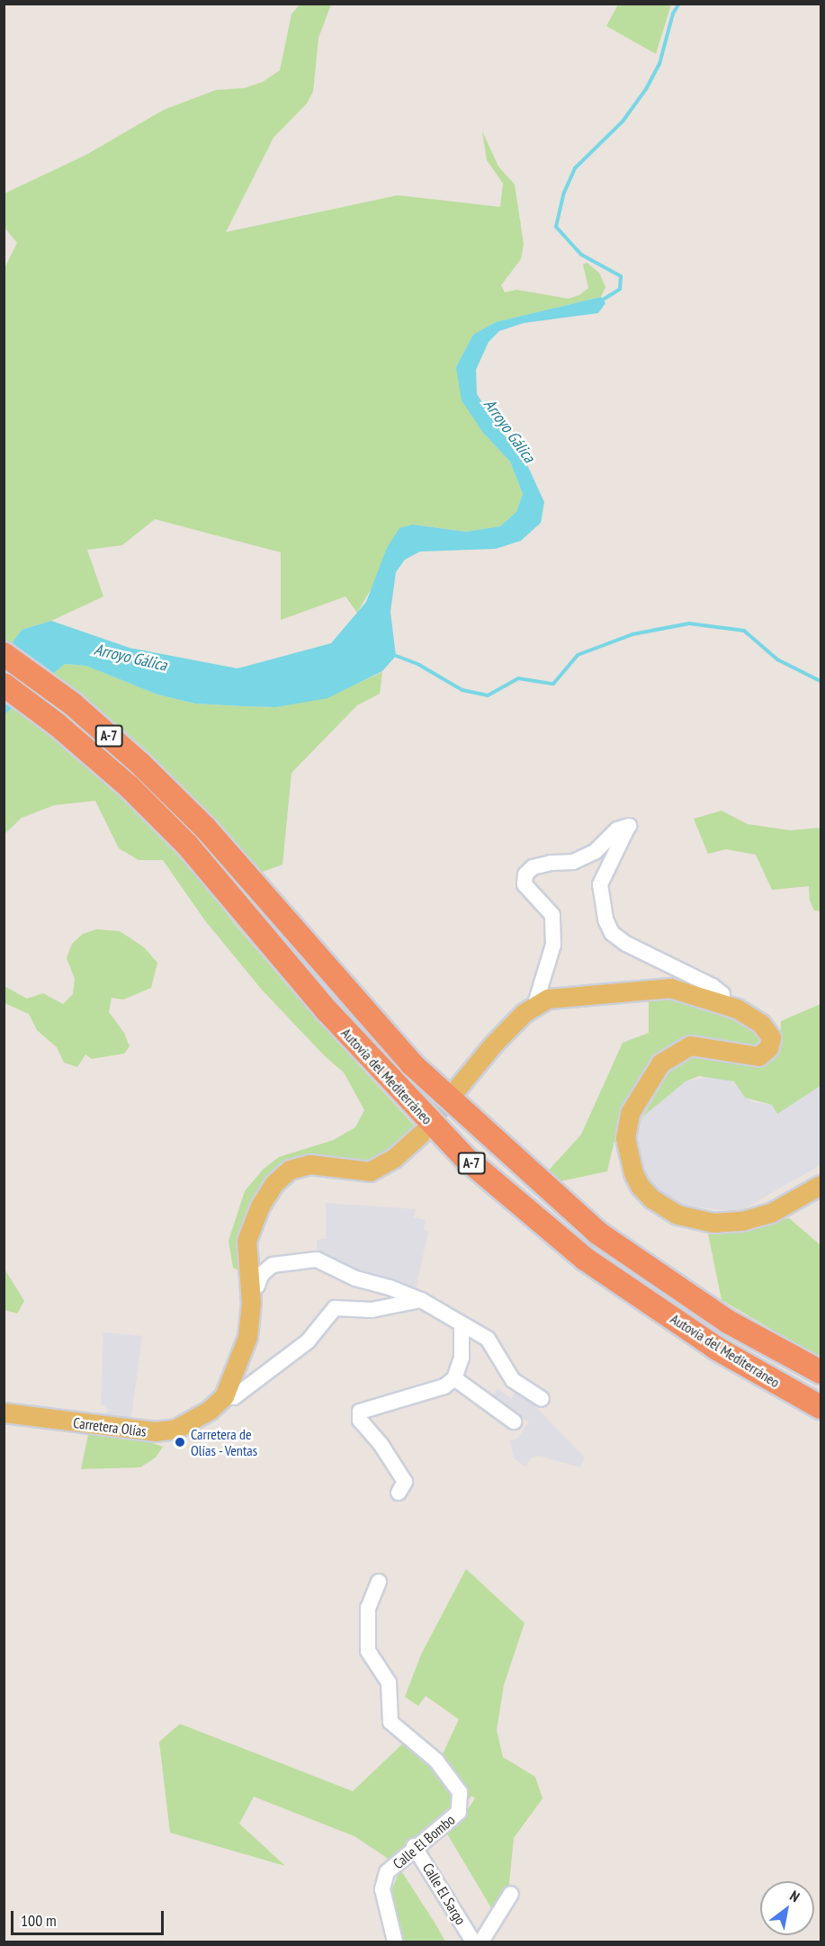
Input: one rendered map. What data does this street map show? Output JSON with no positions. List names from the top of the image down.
{
  "streets": {
    "highway": ["A-7", "Autovía del Mediterráneo"],
    "main road": ["Carretera Olías"],
    "street": ["Calle El Bombo", "Calle El Sargo"]
  },
  "crossings": [
    ["Calle El Bombo", "Calle El Sargo"]
  ],
  "water": ["Arroyo Gálica"],
  "places": ["Carretera de Olías - Ventas"],
  "scale_bar": "100 m",
  "north": "top right"
}
